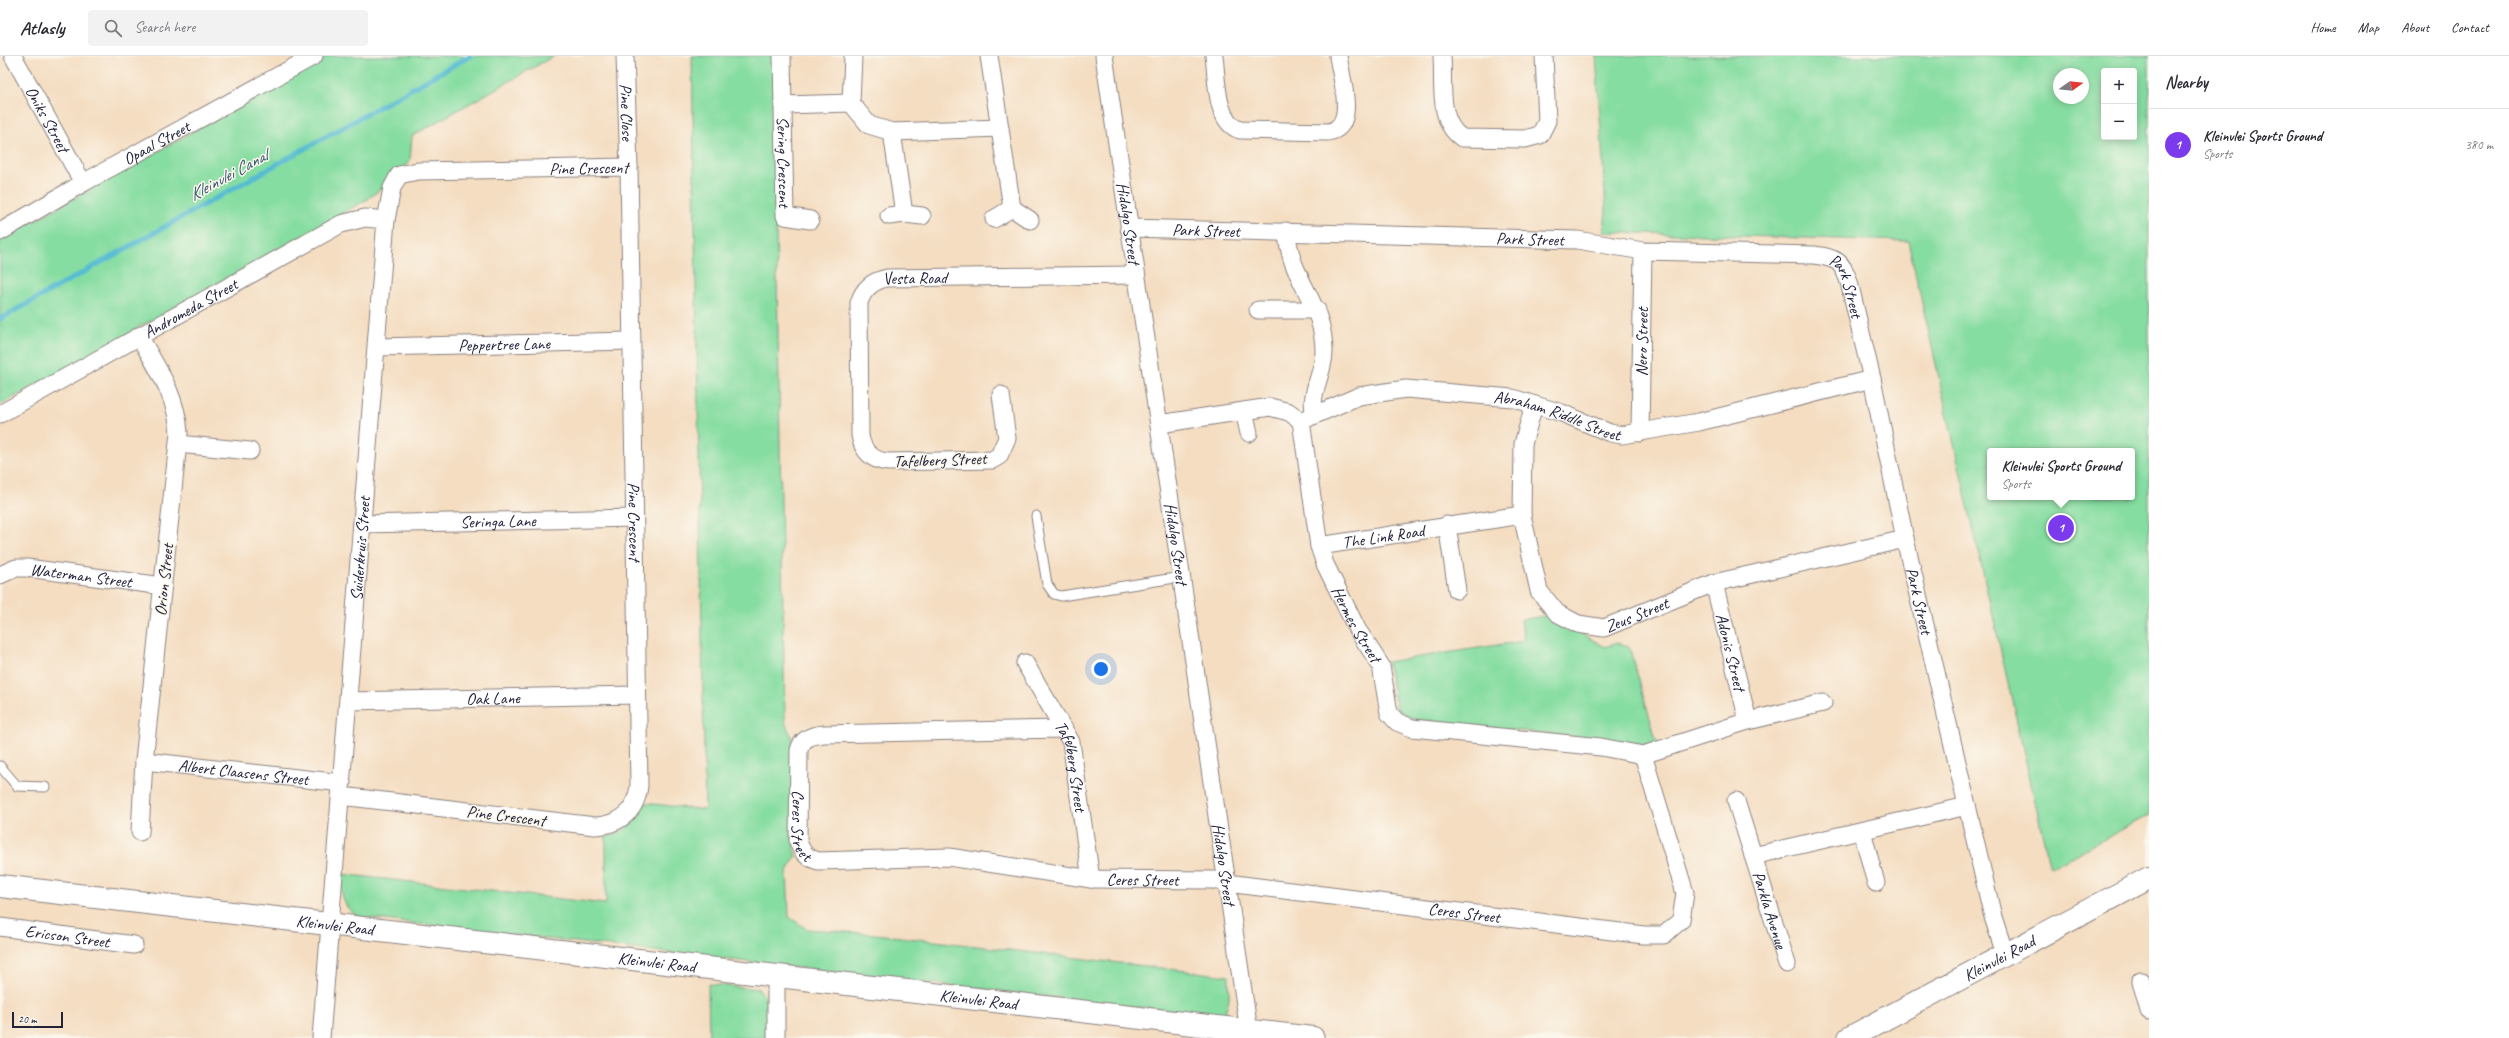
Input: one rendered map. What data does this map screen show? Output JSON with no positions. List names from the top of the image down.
{
  "streets": {
    "street": [
      "Pine Close",
      "Oniks Street",
      "Opaal Street",
      "Sering Crescent",
      "Pine Crescent",
      "Hidalgo Street",
      "Park Street",
      "Vesta Road",
      "Andromeda Street",
      "Nero Street",
      "Peppertree Lane",
      "Abraham Riddle Street",
      "Tafelberg Street",
      "Seringa Lane",
      "The Link Road",
      "Suiderkruis Street",
      "Waterman Street",
      "Orion Street",
      "Zeus Street",
      "Hermes Street",
      "Adonis Street",
      "Oak Lane",
      "Albert Claasens Street",
      "Ceres Street",
      "Parkla Avenue",
      "Kleinvlei Road",
      "Ericson Street"
    ]
  },
  "crossings": [
    ["Pine Close", "Pine Crescent"],
    ["Oniks Street", "Opaal Street"],
    ["Pine Crescent", "Peppertree Lane"],
    ["Pine Crescent", "Seringa Lane"],
    ["Pine Crescent", "Suiderkruis Street"],
    ["Pine Crescent", "Oak Lane"],
    ["Pine Crescent", "Albert Claasens Street"],
    ["Hidalgo Street", "Park Street"],
    ["Hidalgo Street", "Vesta Road"],
    ["Hidalgo Street", "Ceres Street"],
    ["Hidalgo Street", "Kleinvlei Road"],
    ["Park Street", "Nero Street"],
    ["Park Street", "Abraham Riddle Street"],
    ["Park Street", "Zeus Street"],
    ["Park Street", "Hermes Street"],
    ["Park Street", "Parkla Avenue"],
    ["Park Street", "Kleinvlei Road"],
    ["Vesta Road", "Tafelberg Street"],
    ["Andromeda Street", "Suiderkruis Street"],
    ["Andromeda Street", "Orion Street"],
    ["Nero Street", "Abraham Riddle Street"],
    ["Peppertree Lane", "Suiderkruis Street"],
    ["Abraham Riddle Street", "Zeus Street"],
    ["Abraham Riddle Street", "Hermes Street"],
    ["Tafelberg Street", "Ceres Street"],
    ["Seringa Lane", "Suiderkruis Street"],
    ["The Link Road", "Zeus Street"],
    ["The Link Road", "Hermes Street"],
    ["Suiderkruis Street", "Oak Lane"],
    ["Suiderkruis Street", "Albert Claasens Street"],
    ["Suiderkruis Street", "Kleinvlei Road"],
    ["Waterman Street", "Orion Street"],
    ["Orion Street", "Albert Claasens Street"],
    ["Zeus Street", "Adonis Street"],
    ["Hermes Street", "Ceres Street"]
  ],
  "water": ["Kleinvlei Canal"],
  "scale_bar": "20 m",
  "north": "right",
  "page": {
    "header": "Atlasly",
    "search": "Search here",
    "nav": [
      "Home",
      "Map",
      "About",
      "Contact"
    ],
    "heading": "Nearby",
    "map_buttons": ["+", "−"],
    "list": [
      {
        "mark": "1",
        "name": "Kleinvlei Sports Ground",
        "note": "Sports",
        "value": "380 m"
      }
    ],
    "popup": ["Kleinvlei Sports Ground", "Sports"],
    "pins": "1",
    "scale": "20 m"
  }
}
